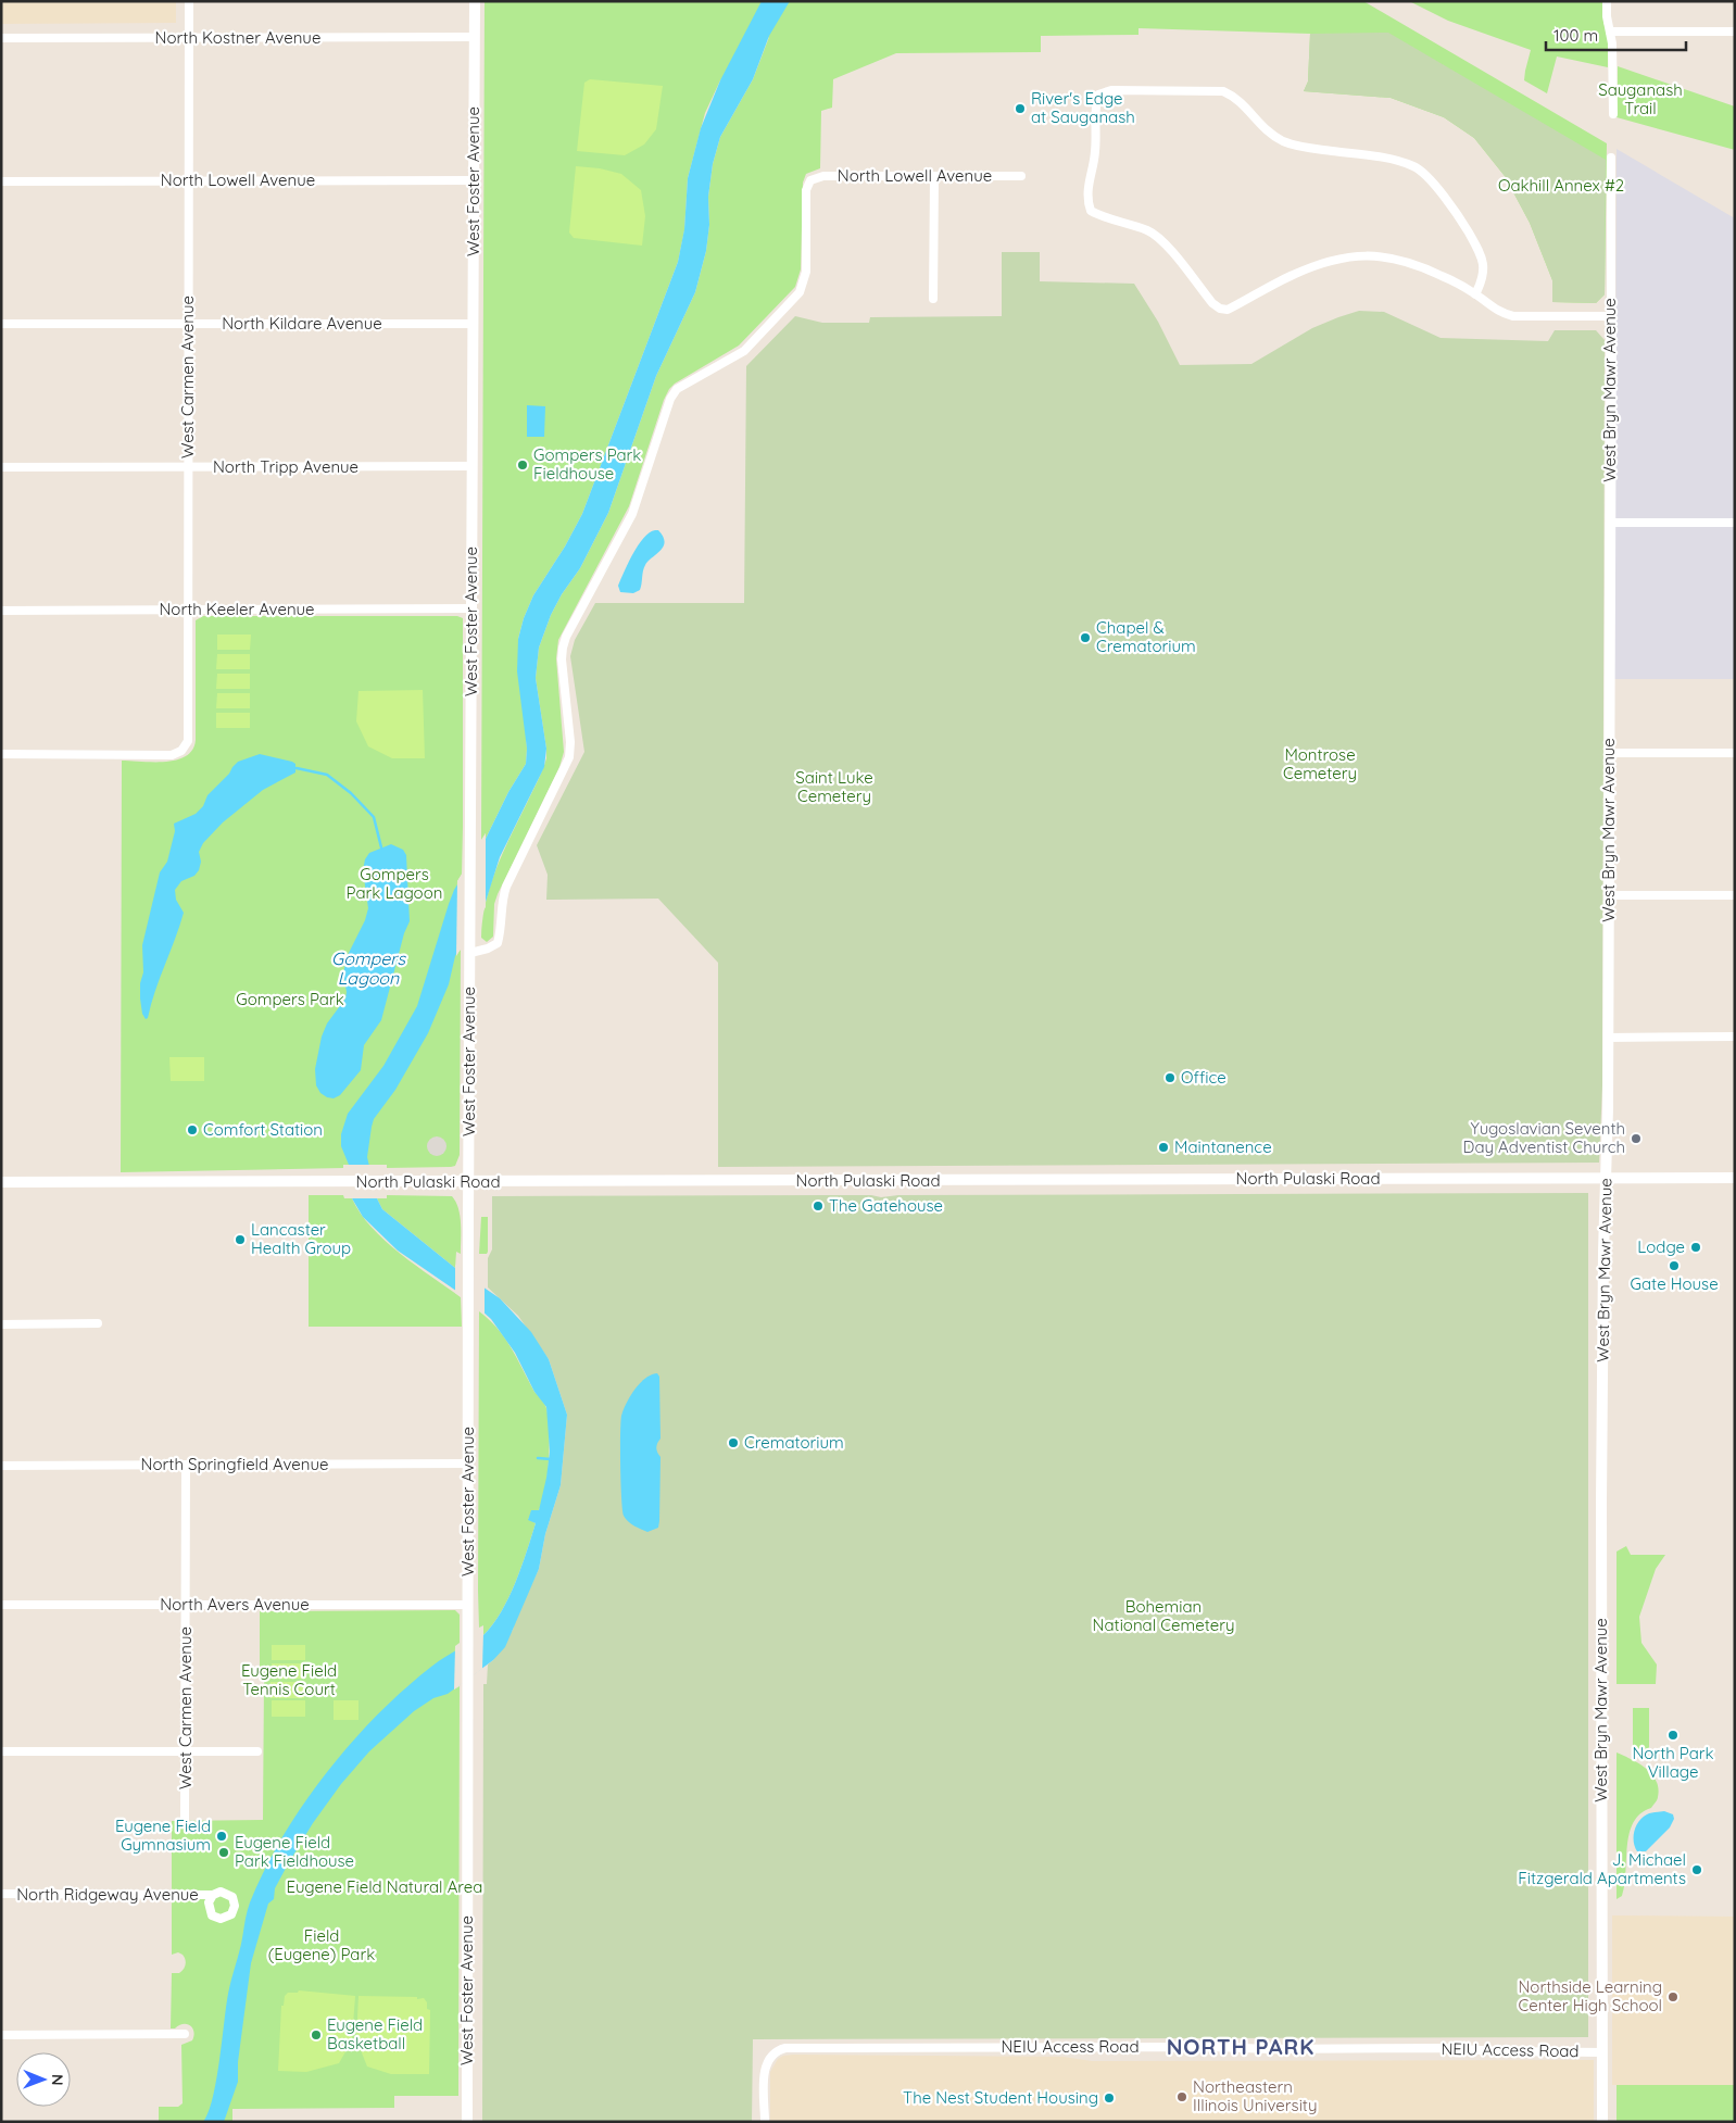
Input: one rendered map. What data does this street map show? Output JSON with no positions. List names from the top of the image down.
{
  "streets": {
    "main road": ["West Foster Avenue", "West Bryn Mawr Avenue", "North Pulaski Road"],
    "street": [
      "North Kostner Avenue",
      "North Lowell Avenue",
      "North Kildare Avenue",
      "West Carmen Avenue",
      "North Tripp Avenue",
      "North Keeler Avenue",
      "North Springfield Avenue",
      "North Avers Avenue",
      "North Ridgeway Avenue",
      "NEIU Access Road"
    ]
  },
  "crossings": [
    ["North Kostner Avenue", "West Foster Avenue"],
    ["North Kostner Avenue", "West Carmen Avenue"],
    ["North Lowell Avenue", "West Foster Avenue"],
    ["North Lowell Avenue", "West Carmen Avenue"],
    ["West Foster Avenue", "North Kildare Avenue"],
    ["West Foster Avenue", "North Tripp Avenue"],
    ["West Foster Avenue", "North Keeler Avenue"],
    ["West Foster Avenue", "North Pulaski Road"],
    ["West Foster Avenue", "North Springfield Avenue"],
    ["West Foster Avenue", "North Avers Avenue"],
    ["North Kildare Avenue", "West Carmen Avenue"],
    ["West Carmen Avenue", "North Tripp Avenue"],
    ["West Carmen Avenue", "North Keeler Avenue"],
    ["West Carmen Avenue", "North Springfield Avenue"],
    ["West Carmen Avenue", "North Avers Avenue"],
    ["West Bryn Mawr Avenue", "North Pulaski Road"],
    ["West Bryn Mawr Avenue", "NEIU Access Road"]
  ],
  "districts": ["NORTH PARK"],
  "water": ["Gompers Lagoon"],
  "parks": [
    "Sauganash Trail",
    "Oakhill Annex #2",
    "Montrose Cemetery",
    "Saint Luke Cemetery",
    "Gompers Park Lagoon",
    "Gompers Park",
    "Bohemian National Cemetery",
    "Eugene Field Tennis Court",
    "Eugene Field Natural Area",
    "Field (Eugene) Park"
  ],
  "places": [
    "River's Edge at Sauganash",
    "Gompers Park Fieldhouse",
    "Chapel & Crematorium",
    "Office",
    "Comfort Station",
    "Yugoslavian Seventh Day Adventist Church",
    "Maintanence",
    "The Gatehouse",
    "Lancaster Health Group",
    "Lodge",
    "Gate House",
    "Crematorium",
    "North Park Village",
    "Eugene Field Gymnasium",
    "Eugene Field Park Fieldhouse",
    "J. Michael Fitzgerald Apartments",
    "Northside Learning Center High School",
    "Eugene Field Basketball",
    "Northeastern Illinois University",
    "The Nest Student Housing"
  ],
  "scale_bar": "100 m",
  "north": "right"
}
